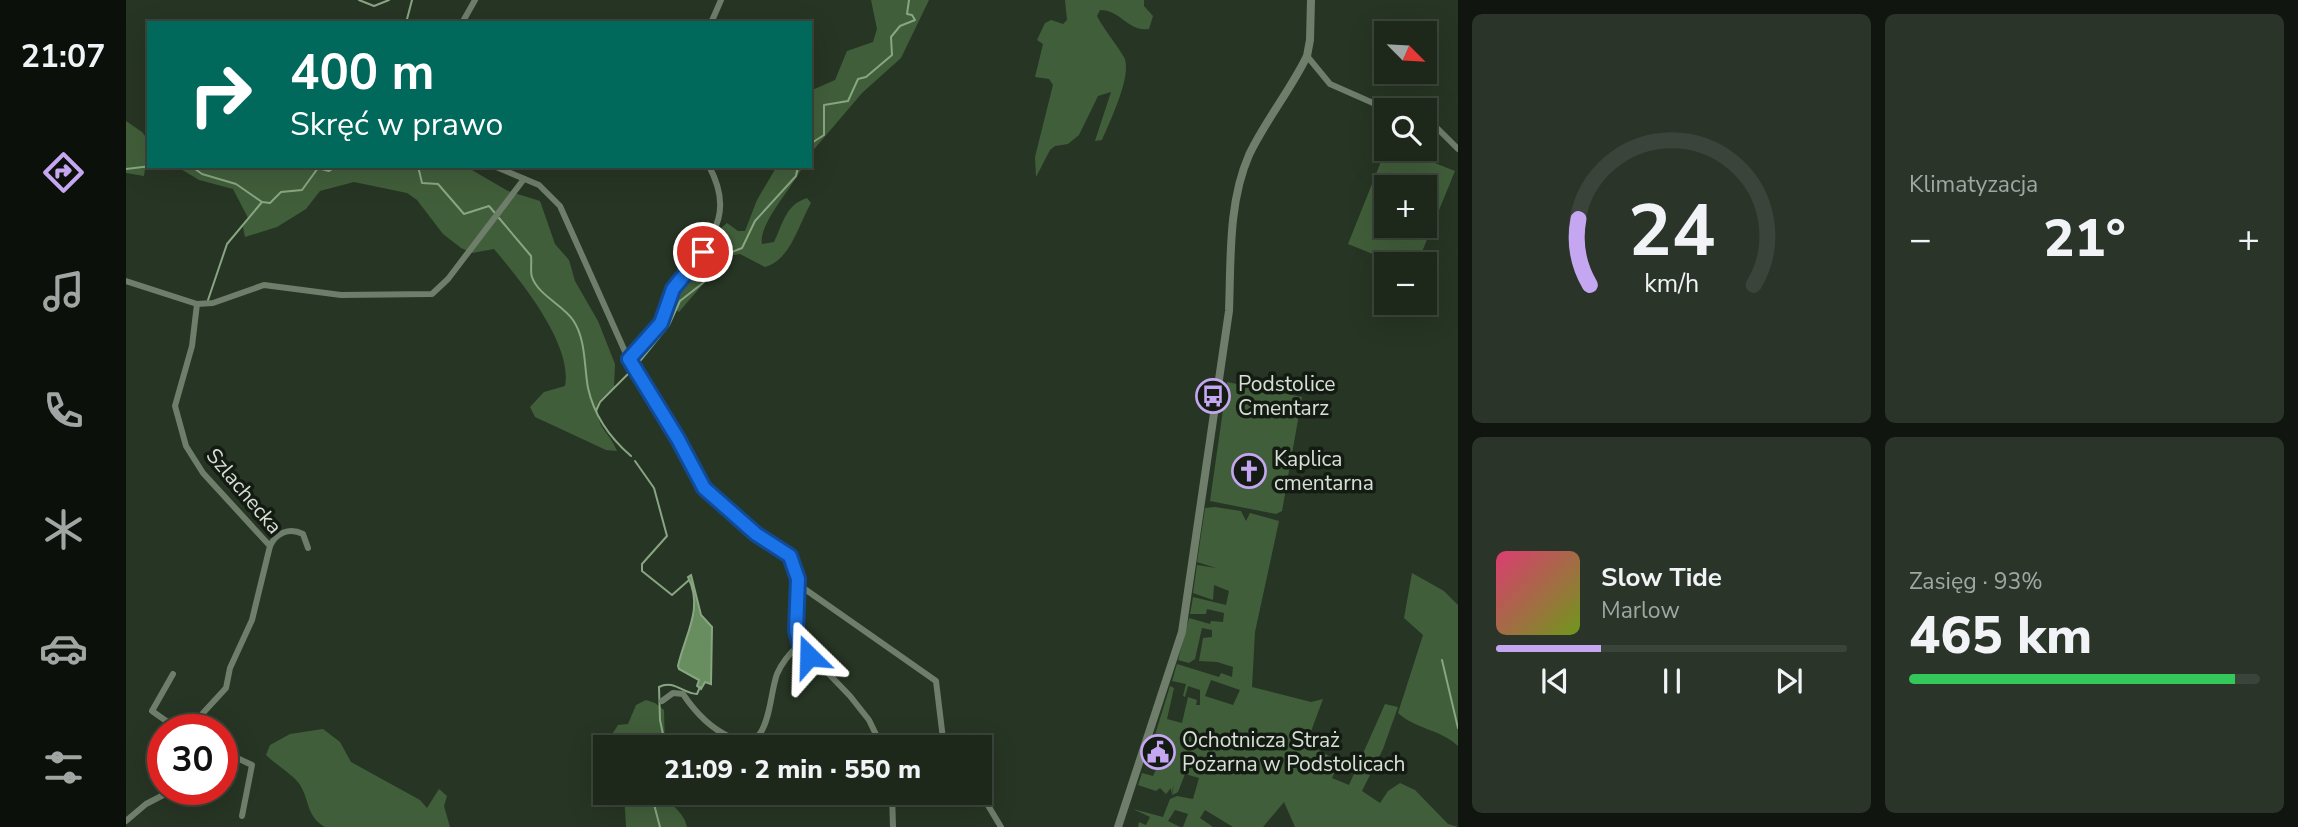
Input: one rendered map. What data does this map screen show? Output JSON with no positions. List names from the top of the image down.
{
  "streets": {
    "street": ["Szlachecka"]
  },
  "places": {
    "bus stop": ["Podstolice Cmentarz"],
    "church": ["Kaplica cmentarna"],
    "public building": ["Ochotnicza Straż Pożarna w Podstolicach"]
  },
  "north": "bottom right",
  "page": {
    "tabs": "21:07",
    "tile": [
      "Klimatyzacja",
      ["Zasięg · 93%", "465 km"]
    ],
    "map_buttons": ["+", "−"],
    "turn": ["400 m", "Skręć w prawo"],
    "heat": ["−", "21°", "+"],
    "song": ["Slow Tide", "Marlow"],
    "limit": "30",
    "trip": "21:09 · 2 min · 550 m",
    "gauge": ["24", "km/h"]
  }
}
